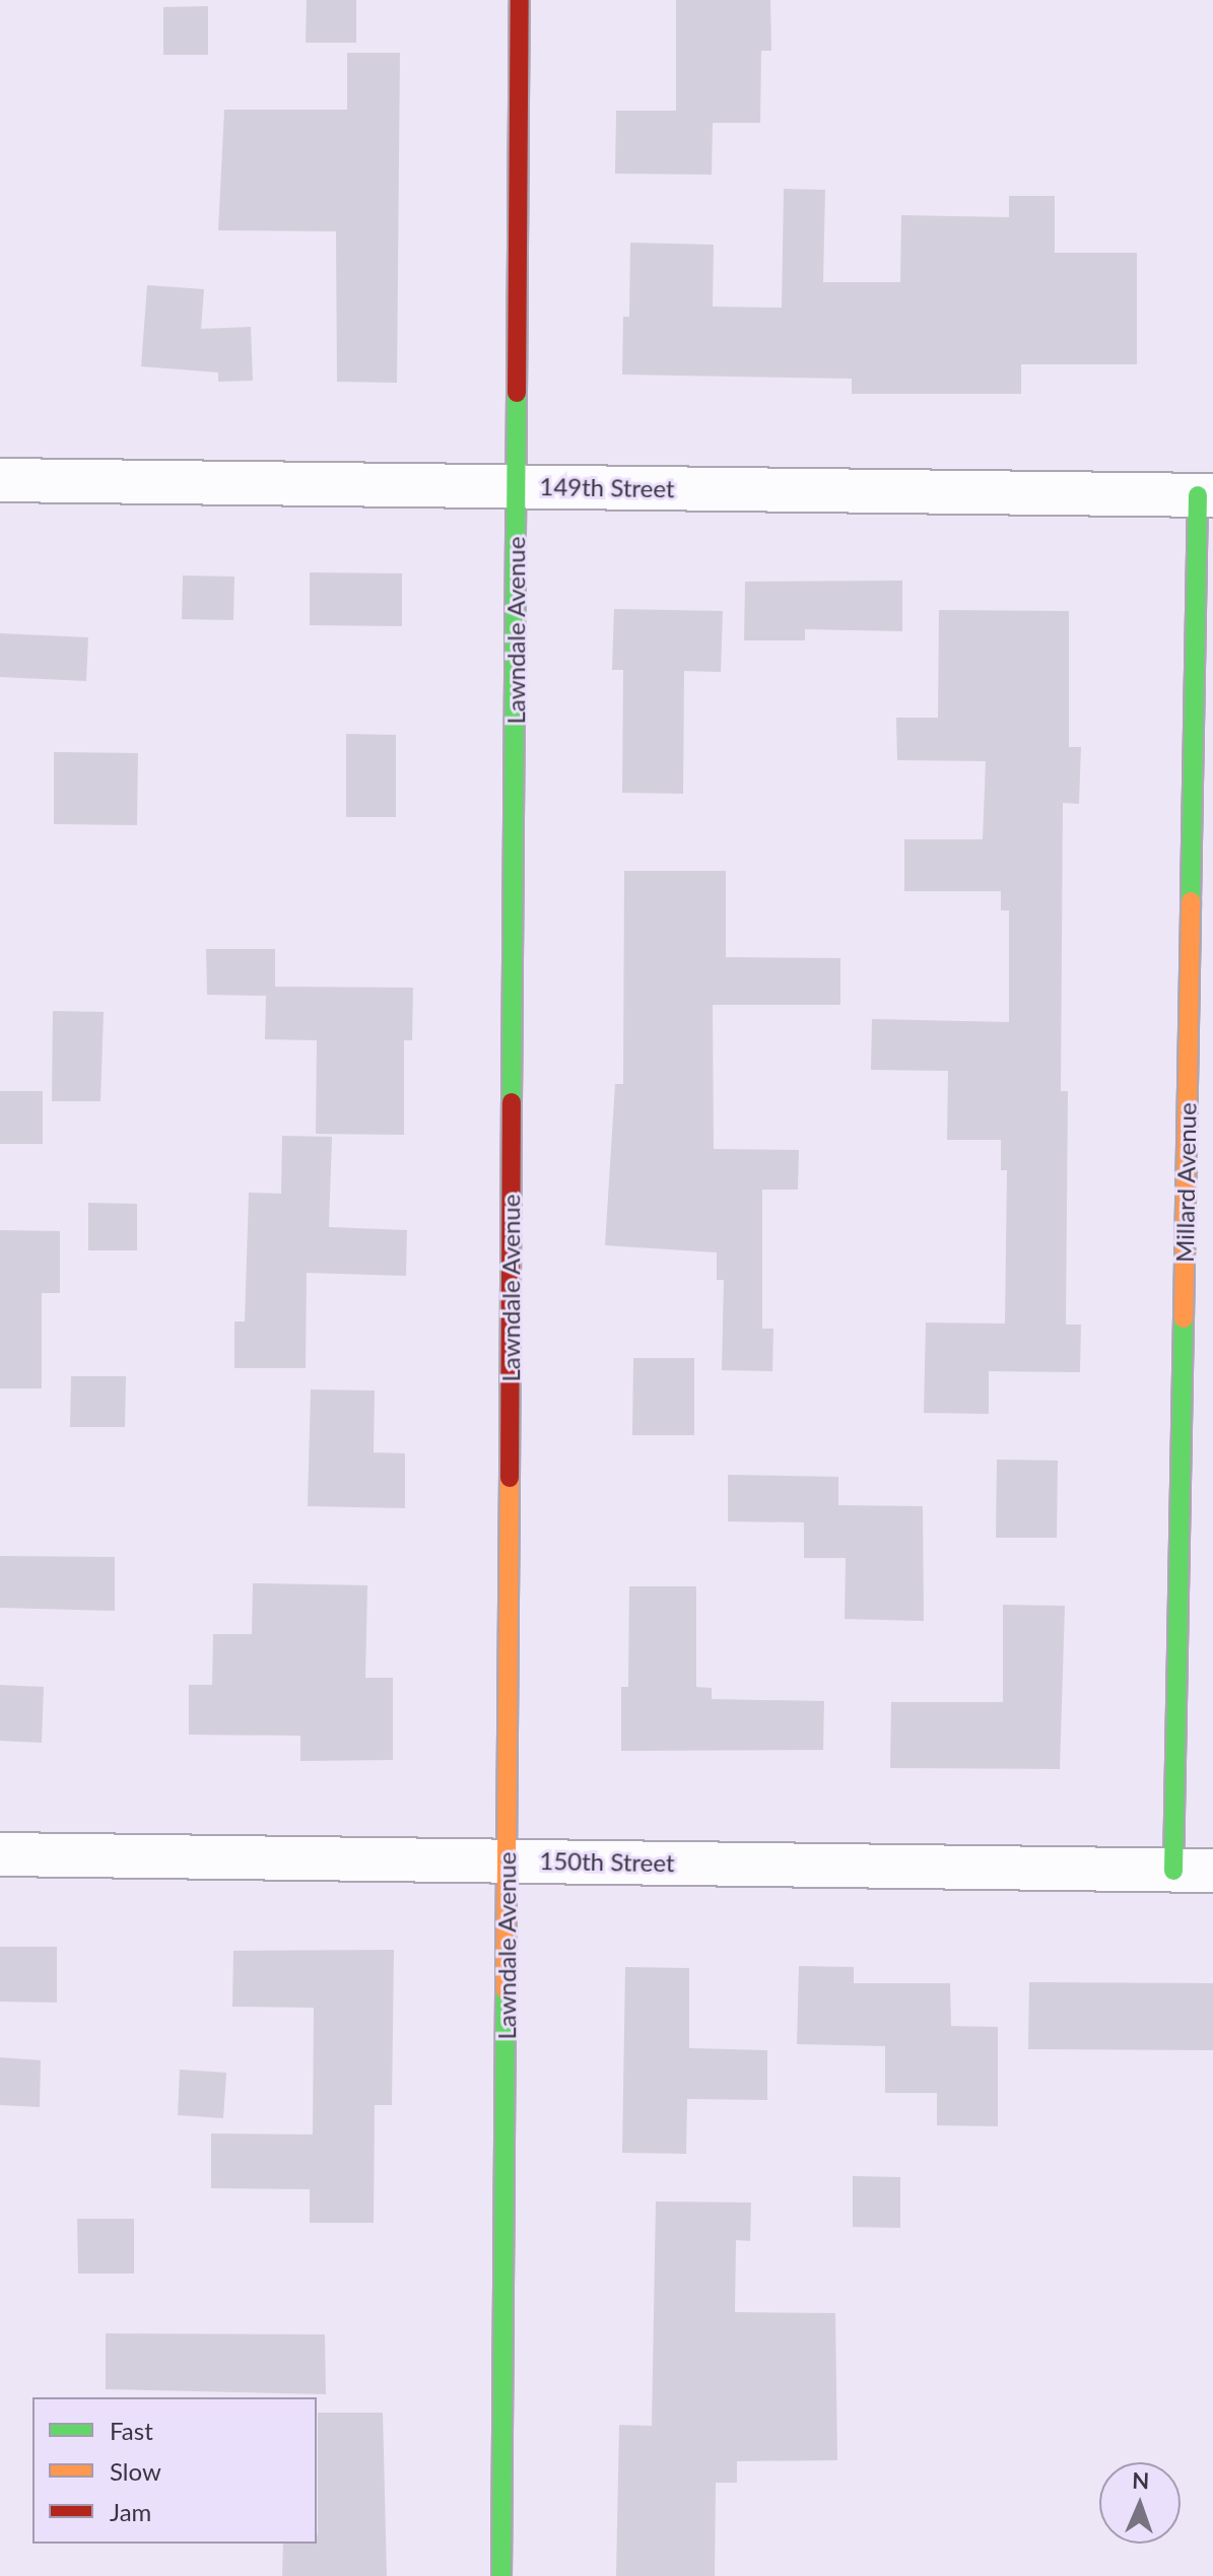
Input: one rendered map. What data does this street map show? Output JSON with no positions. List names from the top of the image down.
{
  "streets": {
    "street": [
      "149th Street",
      "Lawndale Avenue",
      "Millard Avenue",
      "150th Street"
    ]
  },
  "crossings": [
    ["149th Street", "Lawndale Avenue"],
    ["149th Street", "Millard Avenue"],
    ["Lawndale Avenue", "150th Street"],
    ["Millard Avenue", "150th Street"]
  ],
  "legend": ["Fast", "Slow", "Jam"],
  "north": "top"
}
